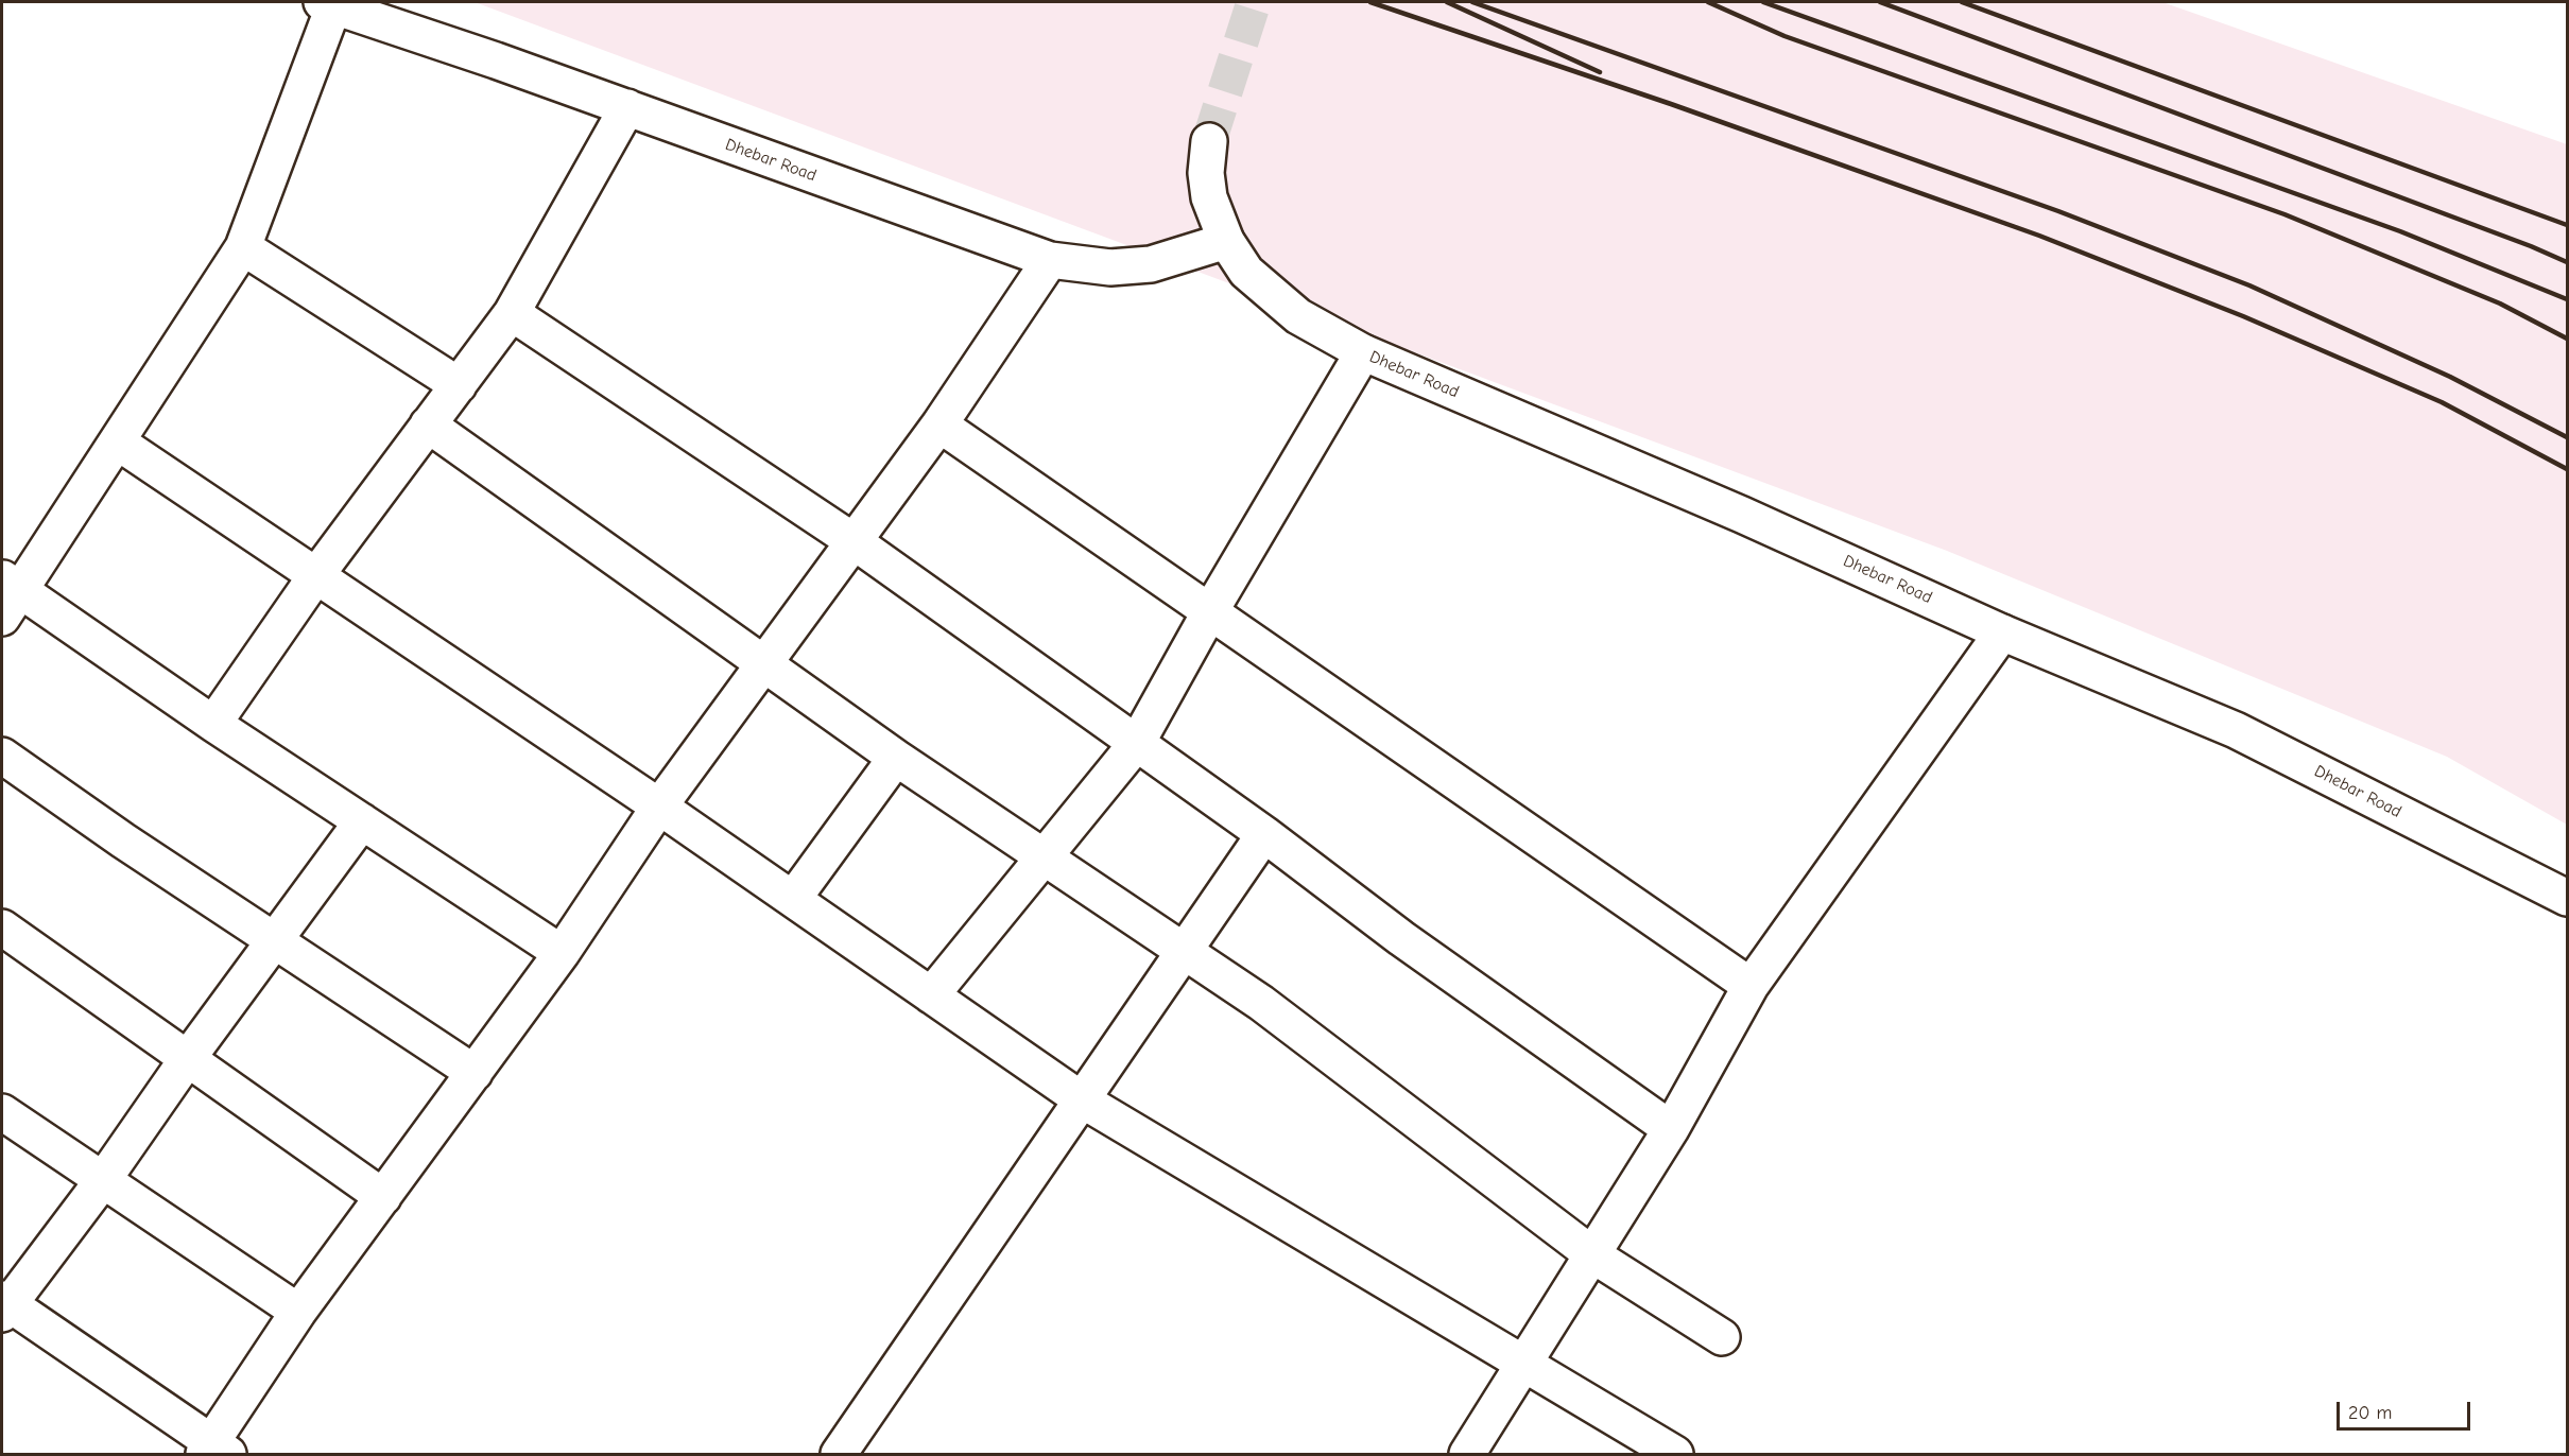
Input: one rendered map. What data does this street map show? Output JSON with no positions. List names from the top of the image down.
{
  "streets": {
    "street": ["Dhebar Road"]
  },
  "scale_bar": "20 m"
}
